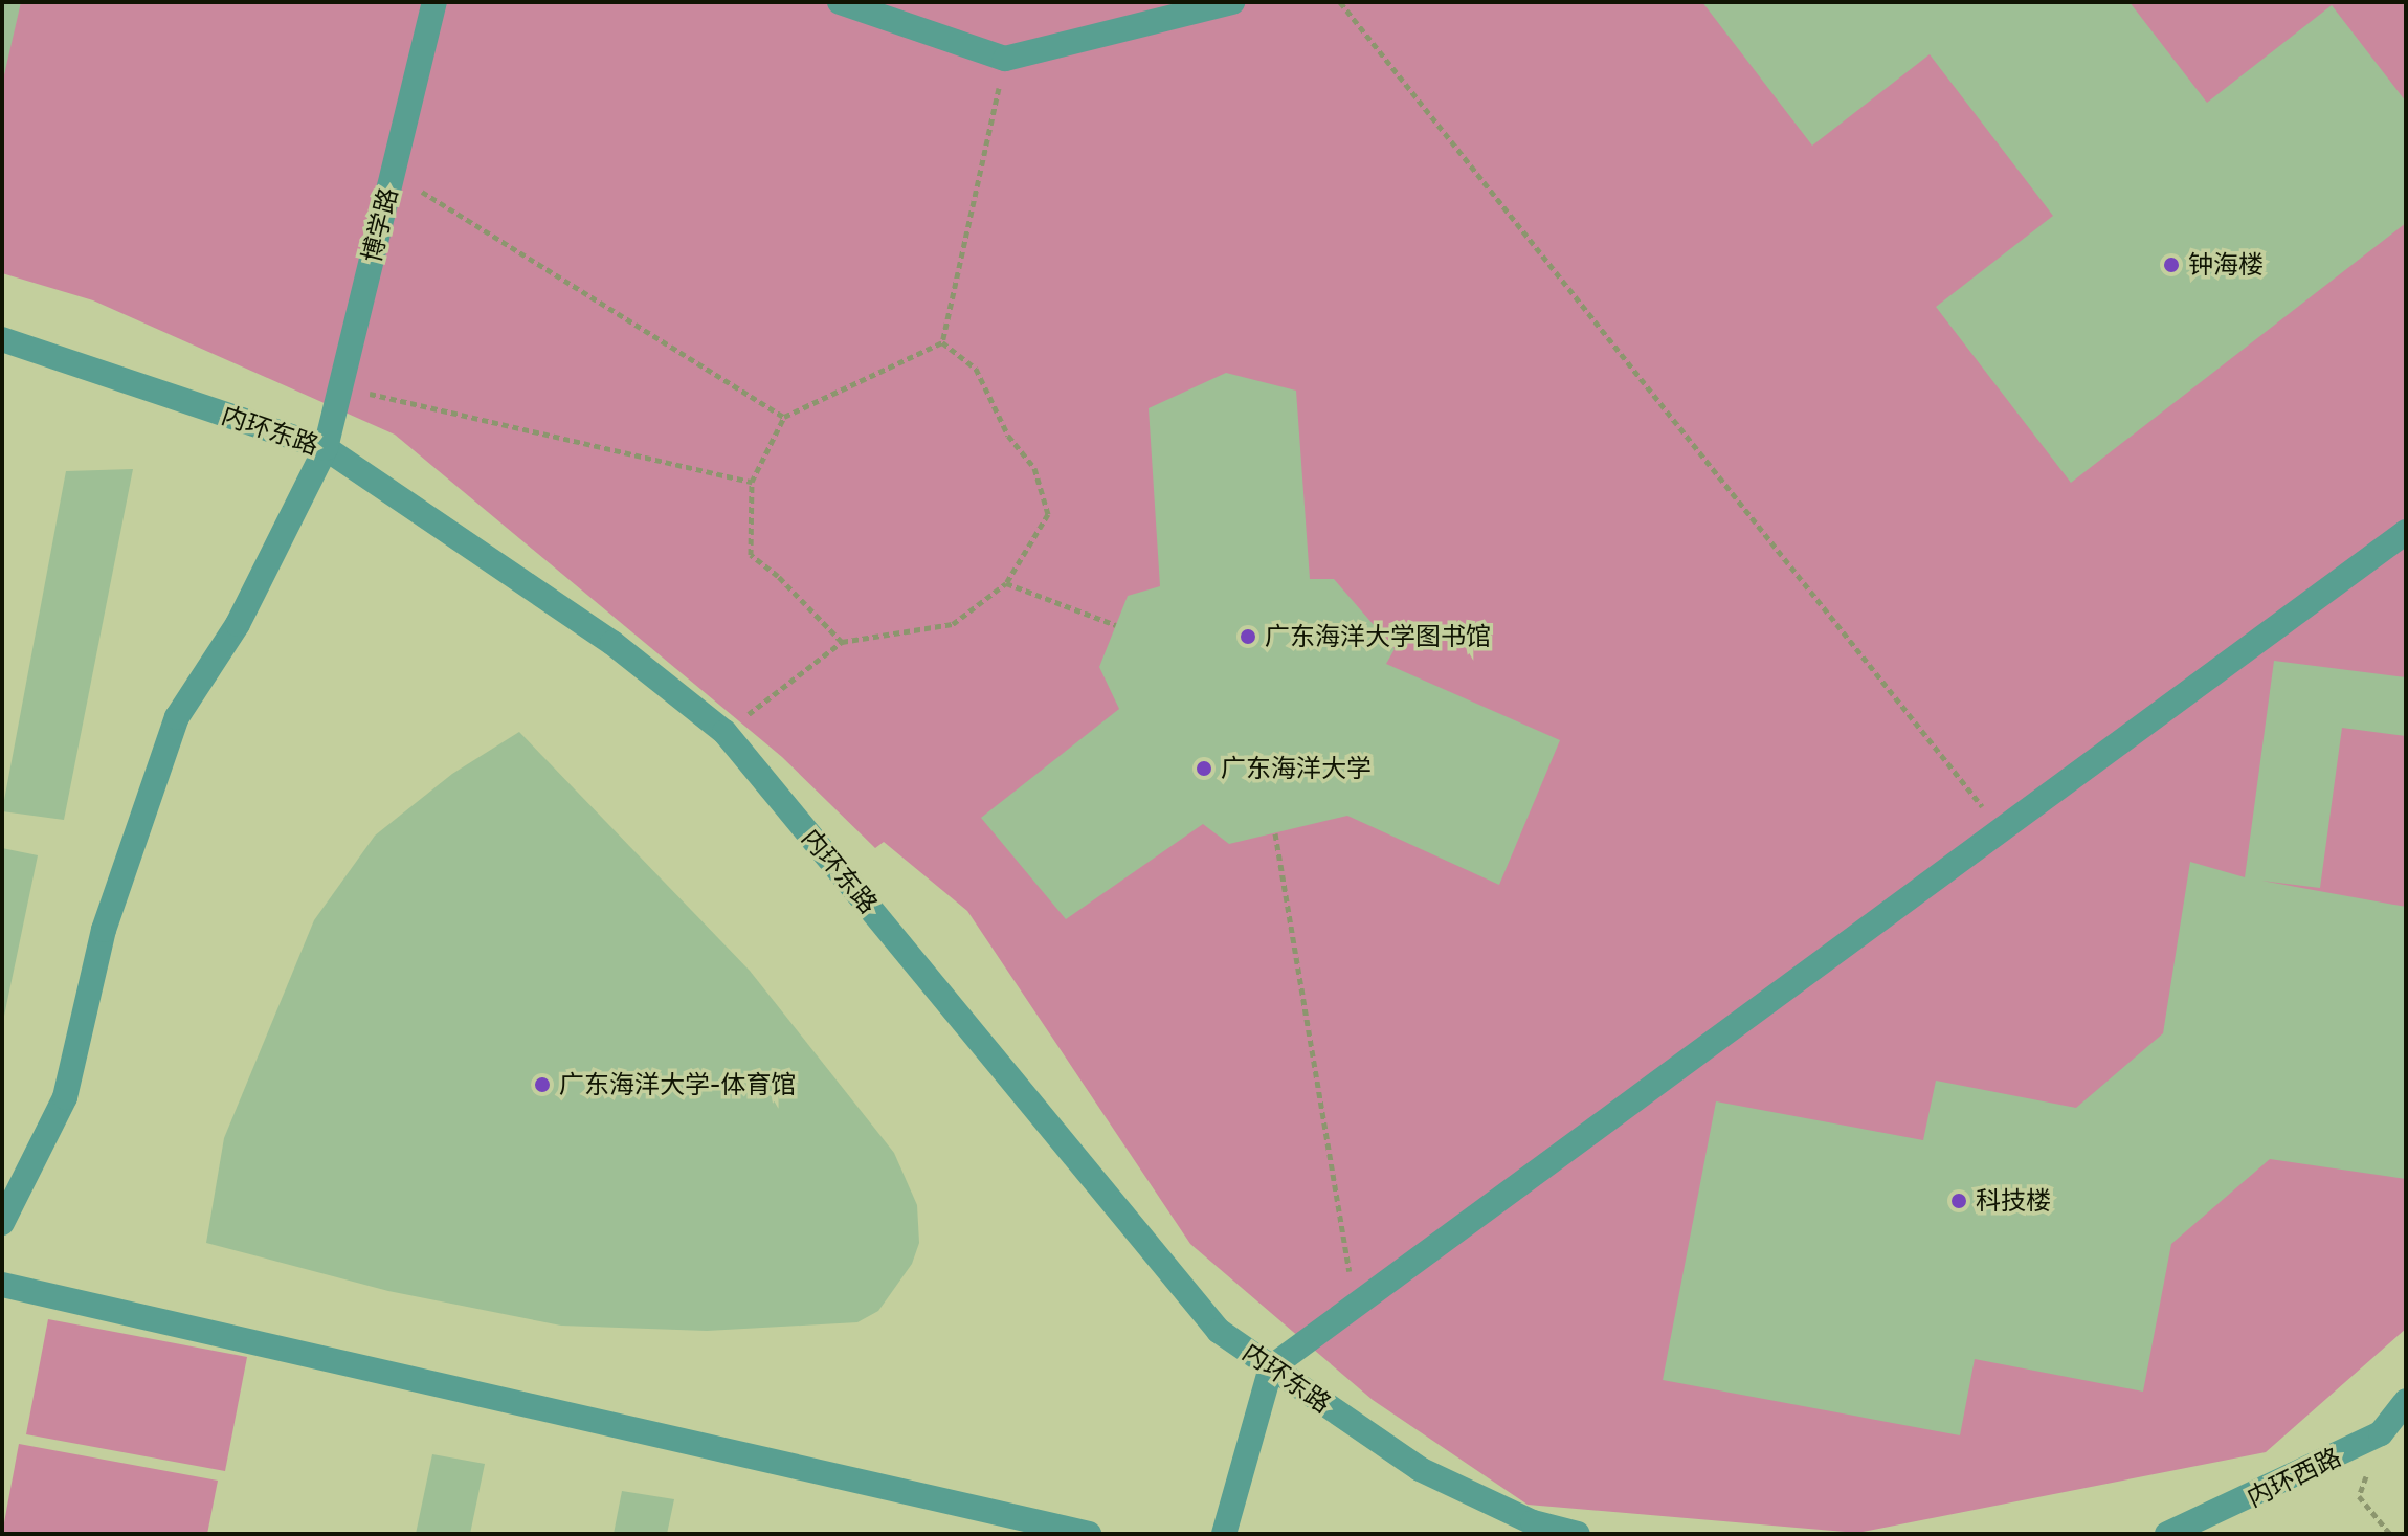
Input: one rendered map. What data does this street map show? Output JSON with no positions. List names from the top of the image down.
{
  "streets": {
    "street": ["博学路", "内环东路", "内环西路"]
  },
  "crossings": [
    ["博学路", "内环东路"]
  ],
  "places": [
    "钟海楼",
    "广东海洋大学图书馆",
    "广东海洋大学",
    "广东海洋大学-体育馆",
    "科技楼"
  ]
}
